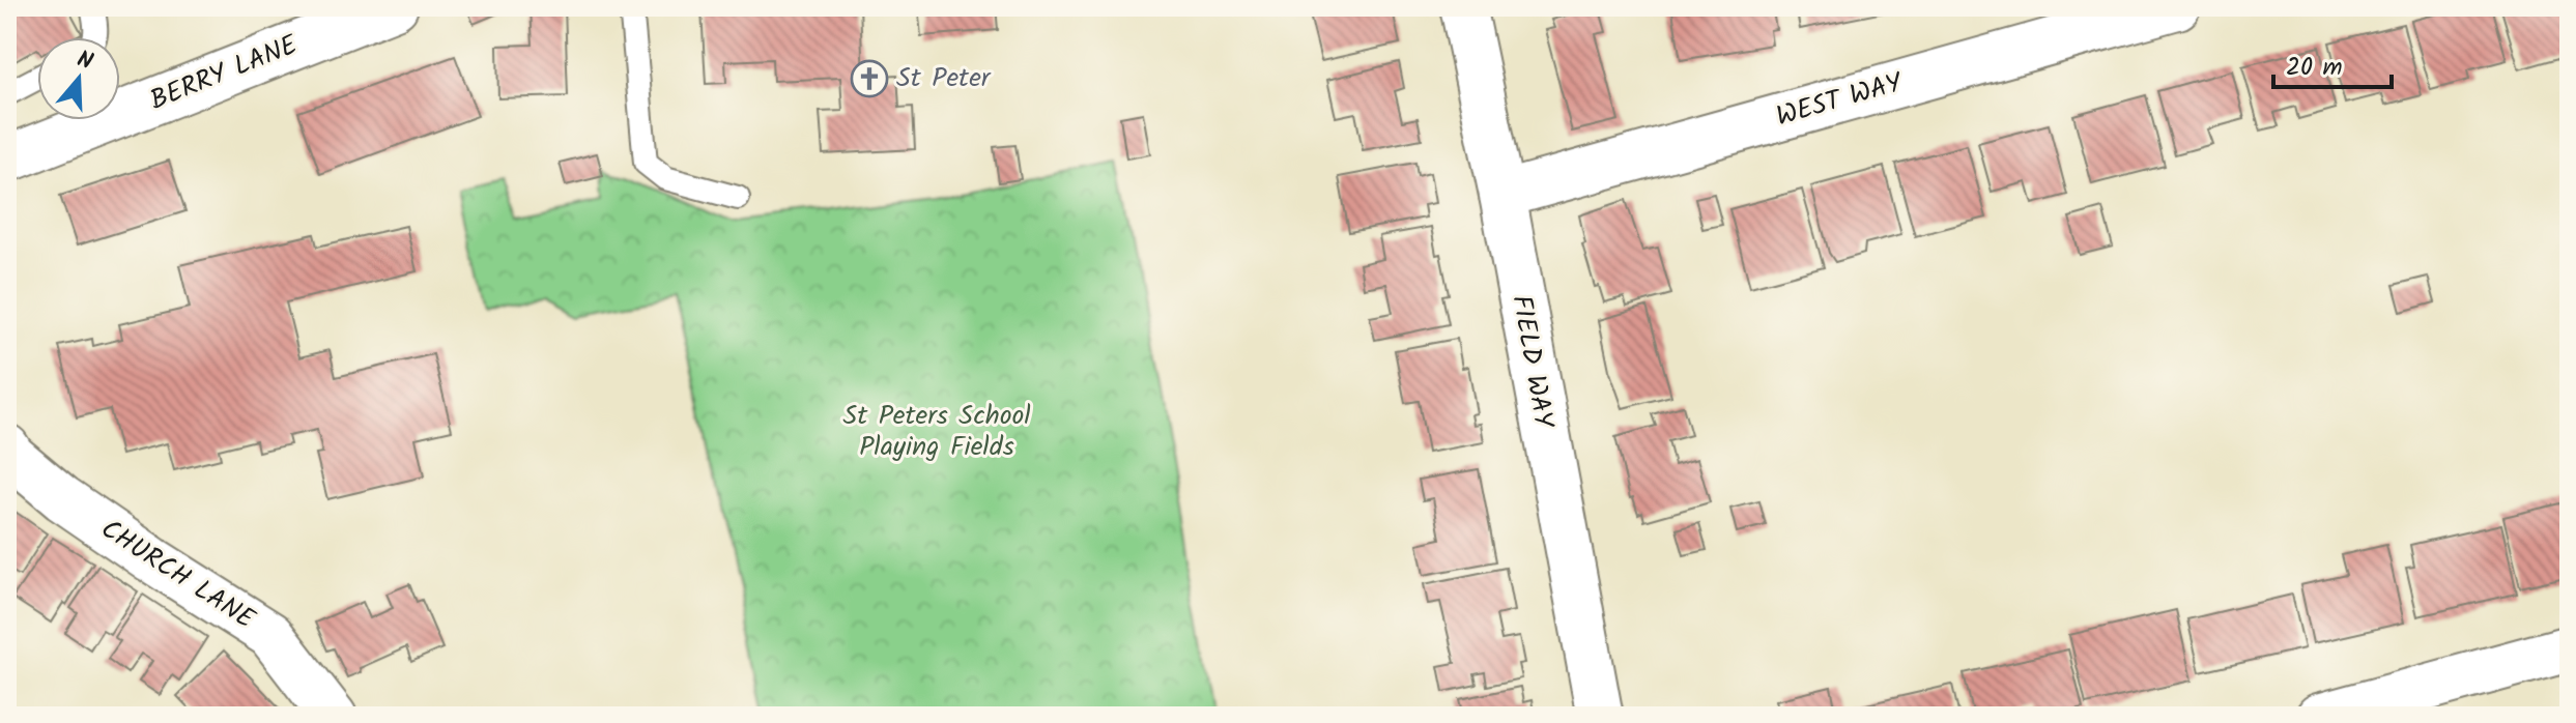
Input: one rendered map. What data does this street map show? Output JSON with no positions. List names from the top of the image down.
{
  "streets": {
    "street": [
      "BERRY LANE",
      "WEST WAY",
      "FIELD WAY",
      "CHURCH LANE"
    ]
  },
  "crossings": [
    ["WEST WAY", "FIELD WAY"]
  ],
  "parks": ["St Peters School Playing Fields"],
  "places": {
    "church": ["St Peter"]
  },
  "scale_bar": "20 m",
  "north": "top"
}
